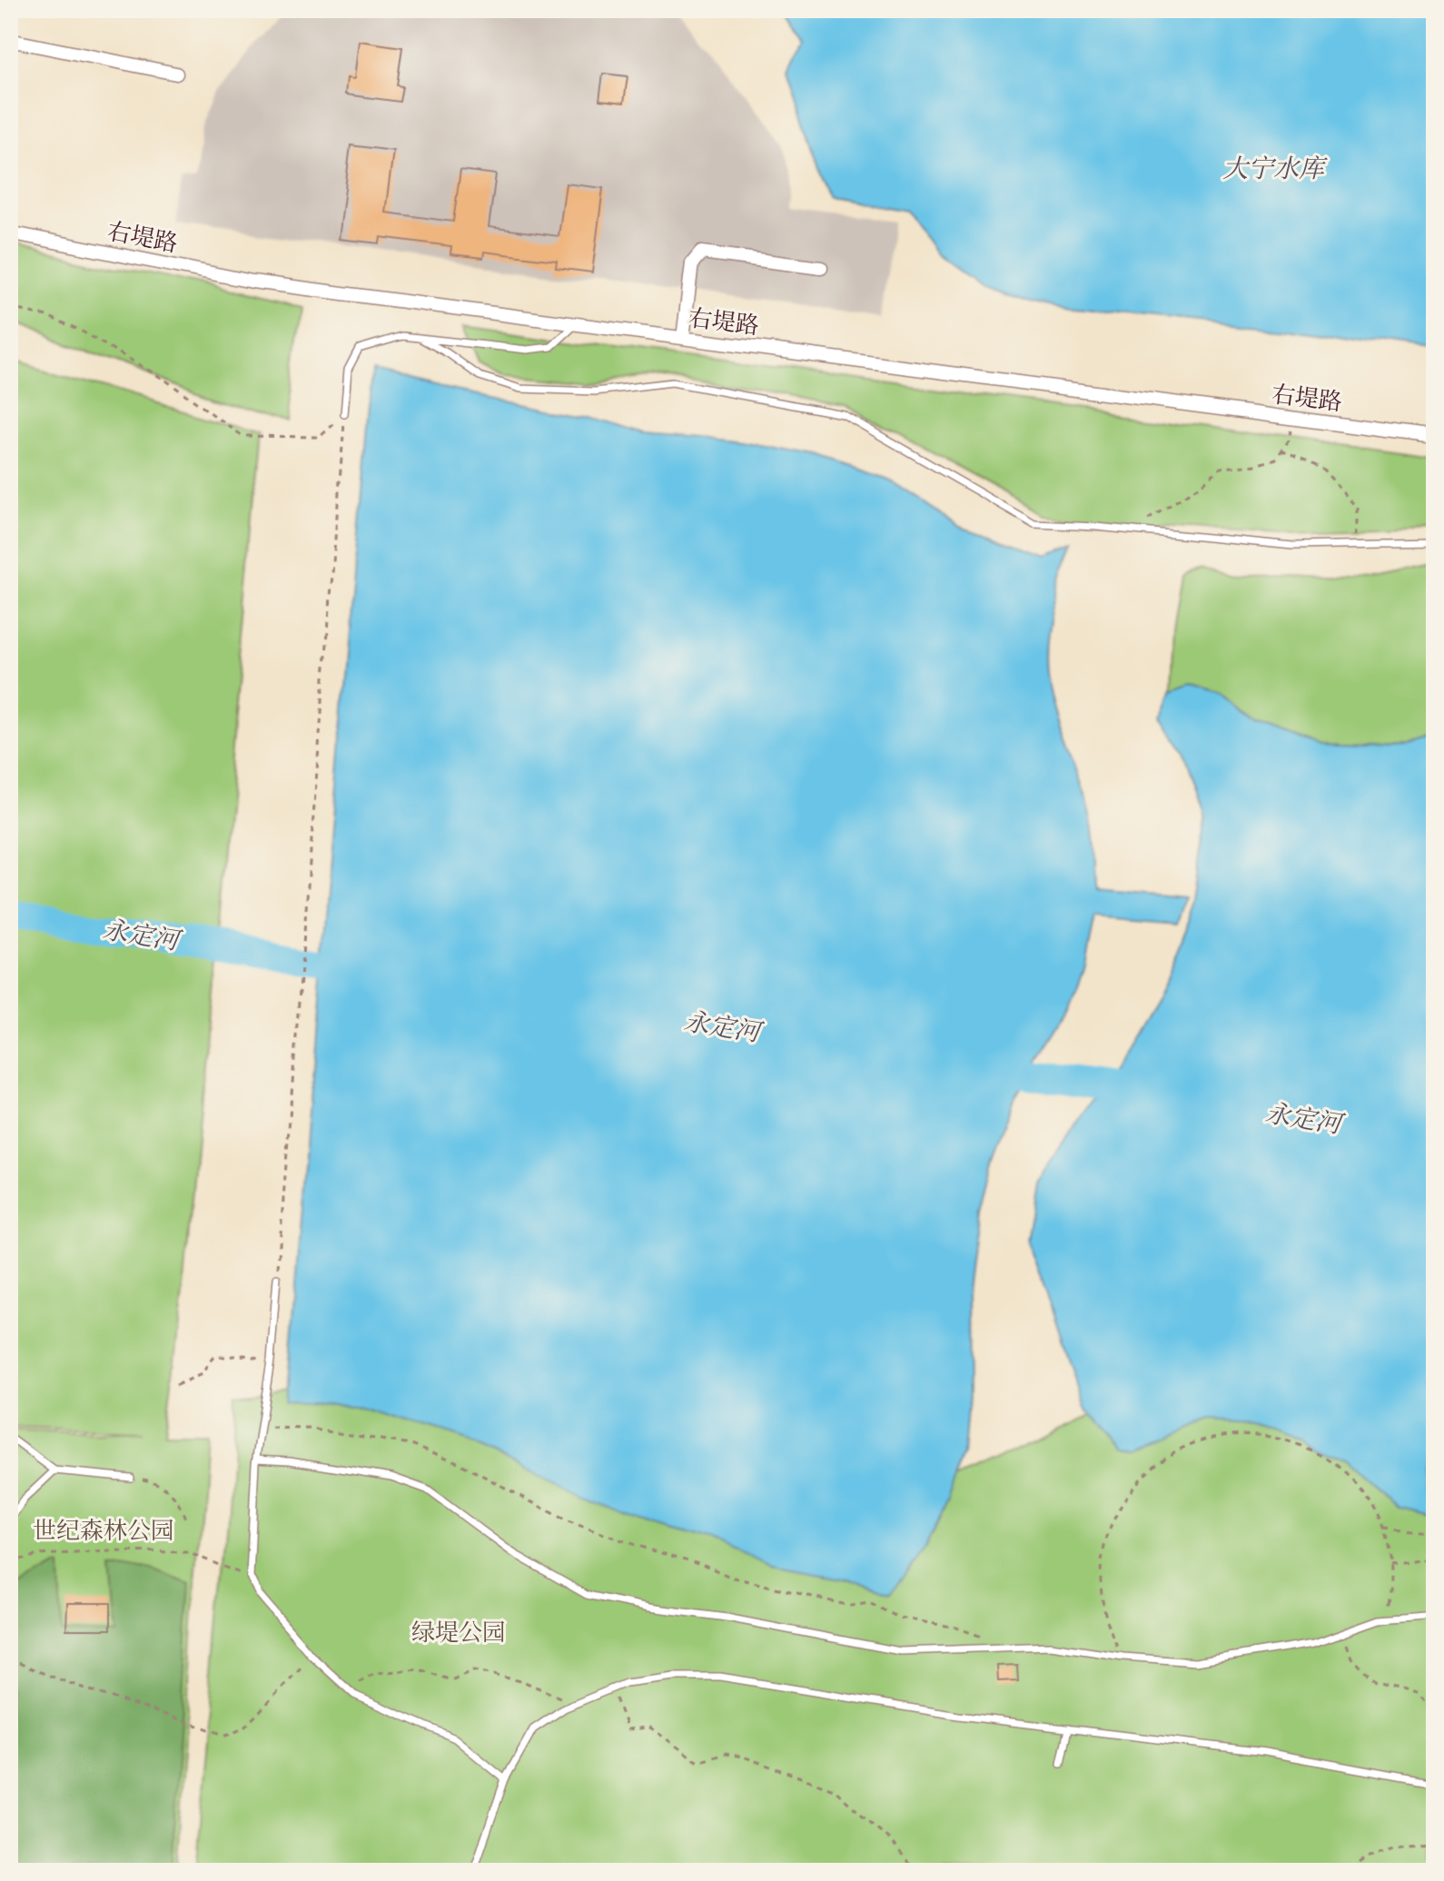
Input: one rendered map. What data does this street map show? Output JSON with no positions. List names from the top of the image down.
{
  "streets": {
    "street": ["右堤路"]
  },
  "water": ["大宁水库", "永定河"],
  "parks": ["世纪森林公园", "绿堤公园"]
}
